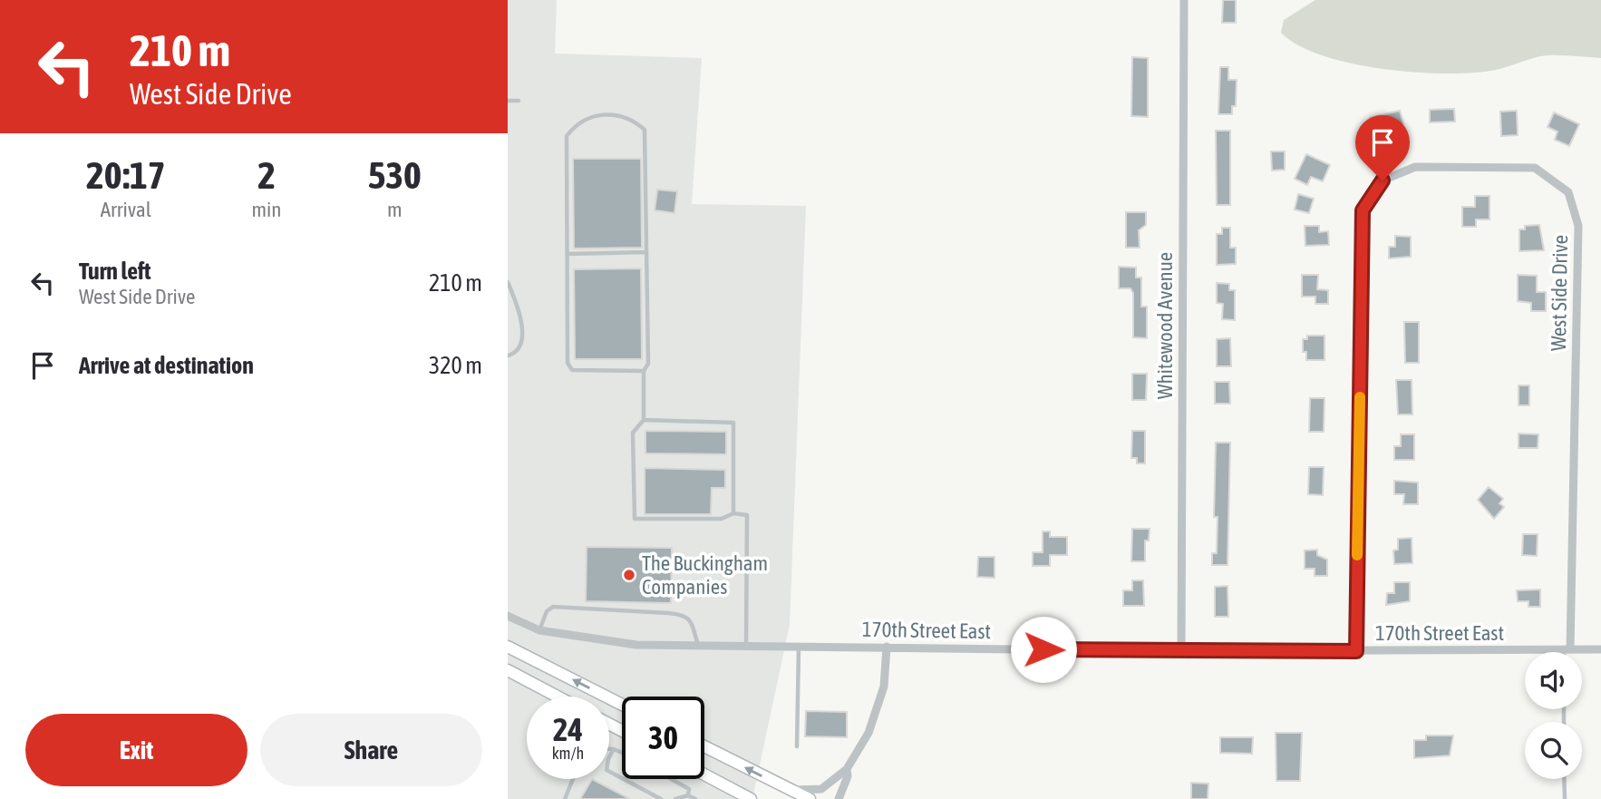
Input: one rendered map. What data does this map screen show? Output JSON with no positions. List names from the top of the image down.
{
  "streets": {
    "street": ["West Side Drive", "Whitewood Avenue", "170th Street East"]
  },
  "crossings": [
    ["West Side Drive", "170th Street East"],
    ["Whitewood Avenue", "170th Street East"]
  ],
  "places": ["The Buckingham Companies"],
  "page": {
    "turn": ["210 m", "West Side Drive"],
    "eta": [
      "20:17",
      "Arrival",
      "2",
      "min",
      "530",
      "m"
    ],
    "list": [
      {
        "name": "Turn left",
        "note": "West Side Drive",
        "value": "210 m"
      },
      {
        "name": "Arrive at destination",
        "value": "320 m"
      }
    ],
    "speed": "24 km/h",
    "limit": "30",
    "buttons": ["Exit", "Share"]
  }
}
